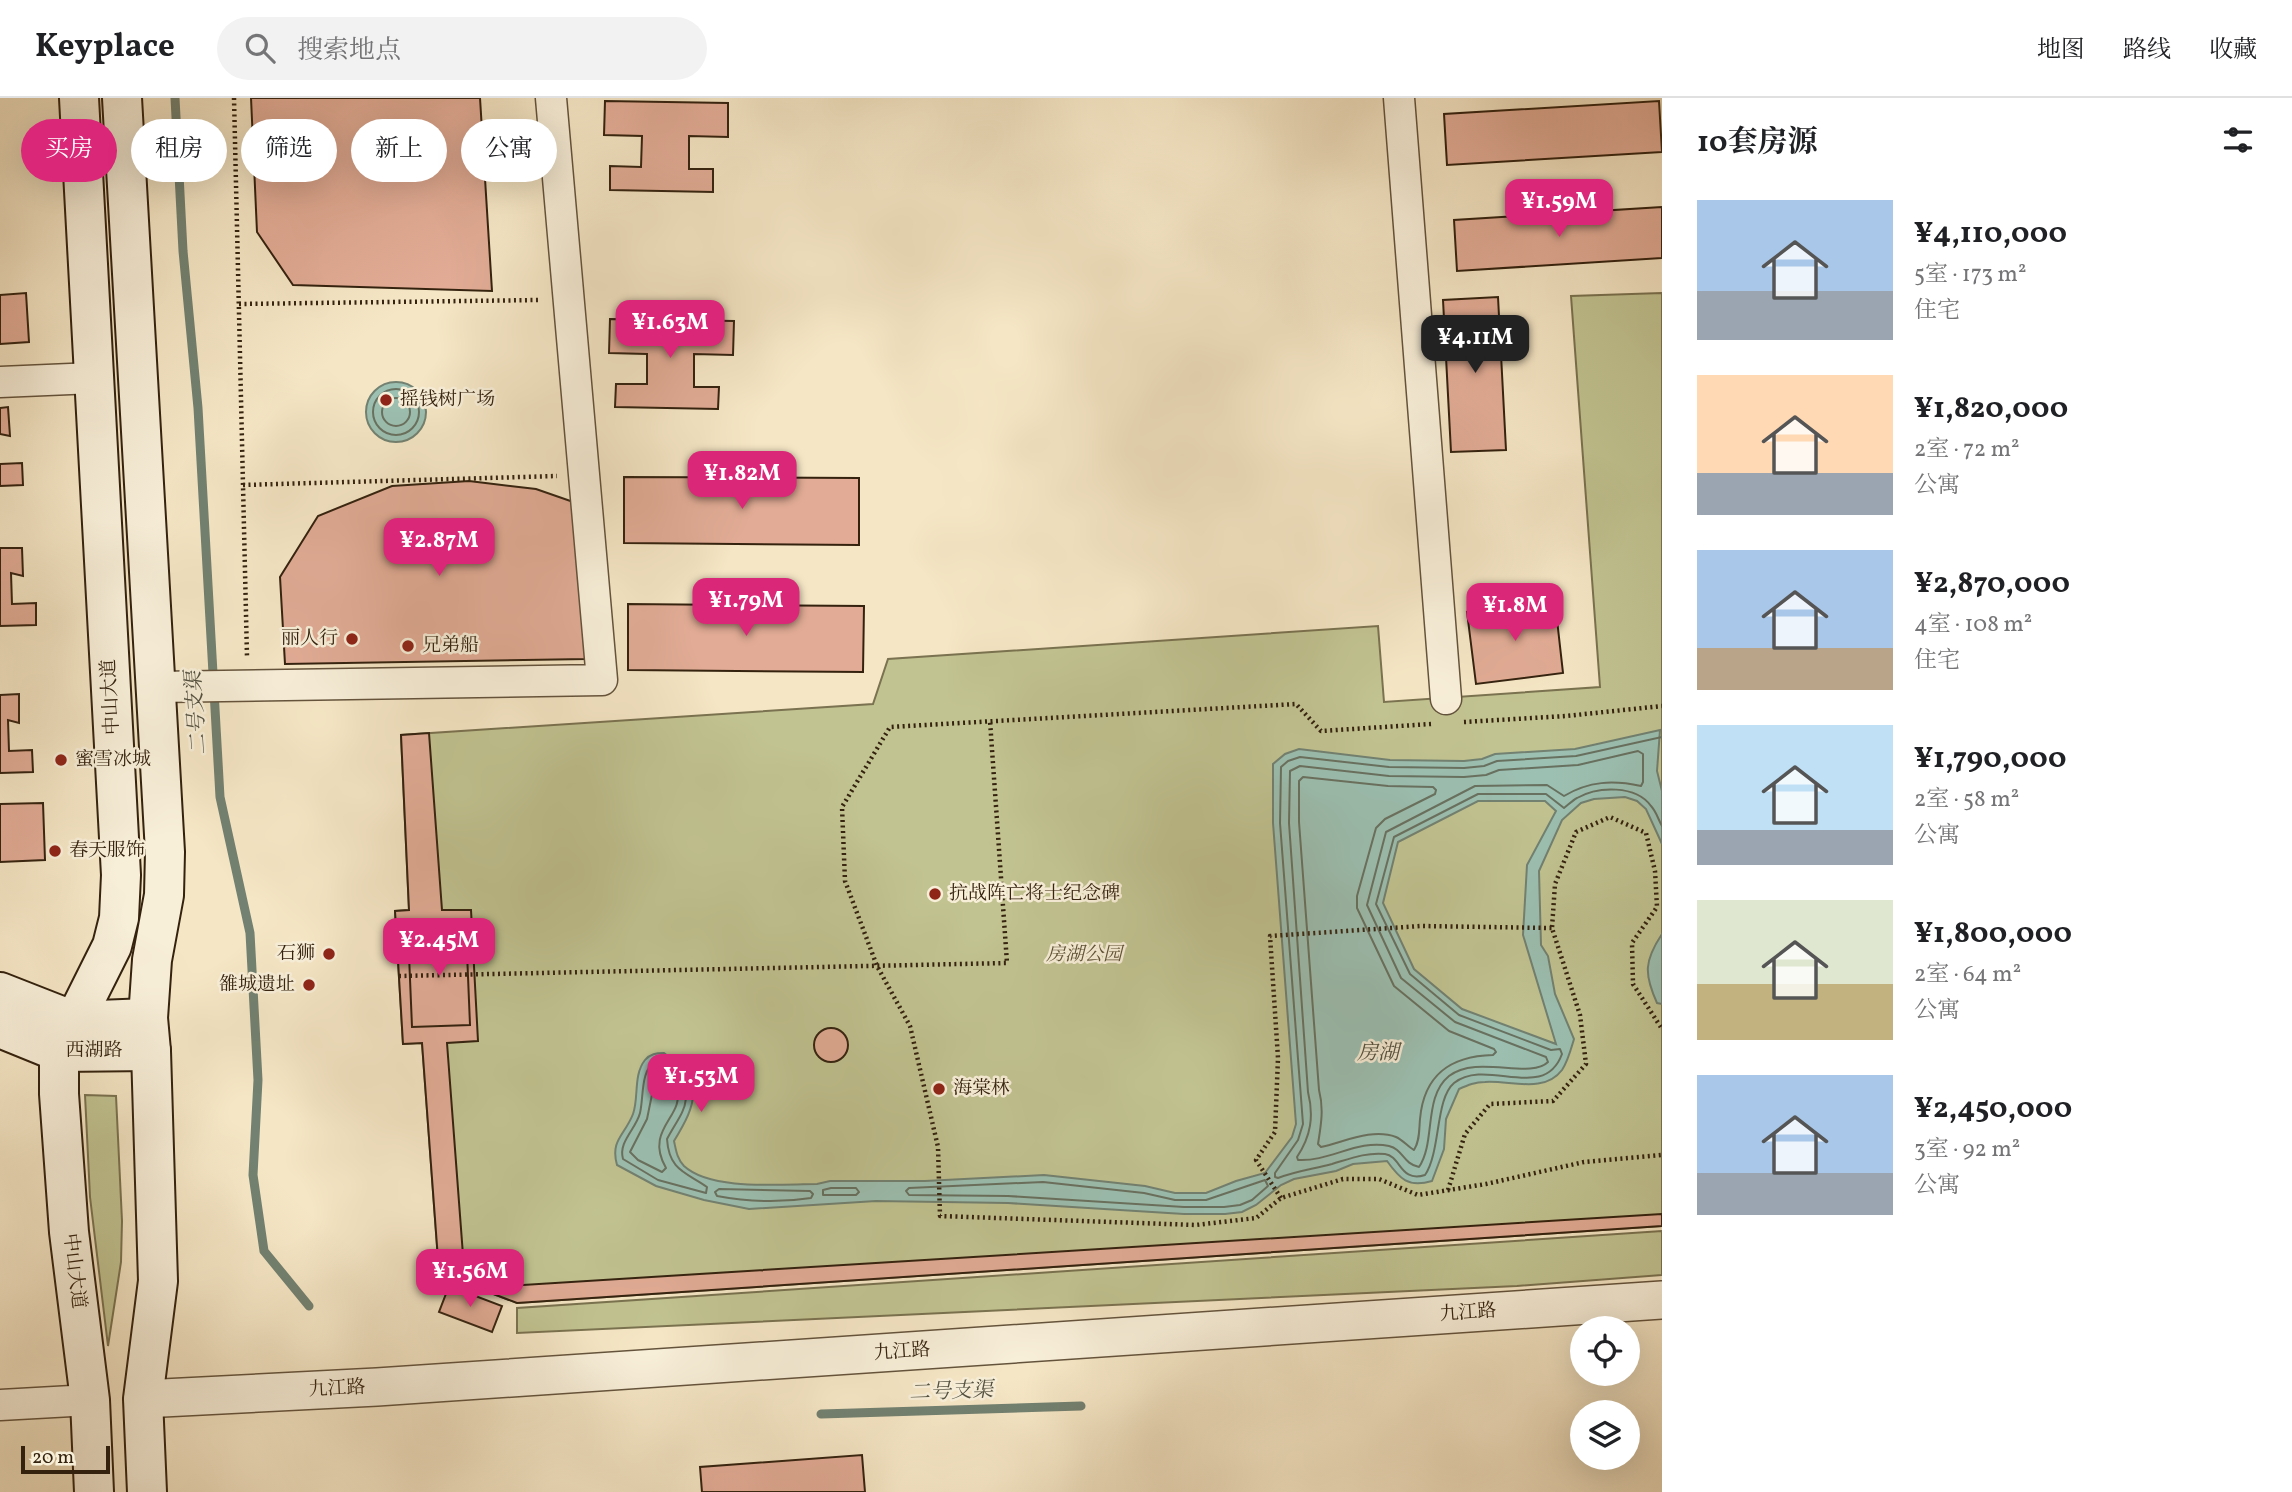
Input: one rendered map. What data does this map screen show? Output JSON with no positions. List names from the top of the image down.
{
  "streets": {
    "main road": ["中山大道", "西湖路"],
    "street": ["九江路"]
  },
  "crossings": [
    ["中山大道", "西湖路"]
  ],
  "water": ["二号支渠", "房湖"],
  "parks": ["房湖公园"],
  "places": [
    "摇钱树广场",
    "丽人行",
    "兄弟船",
    "蜜雪冰城",
    "春天服饰",
    "抗战阵亡将士纪念碑",
    "石狮",
    "雒城遗址",
    "海棠林"
  ],
  "scale_bar": "20 m",
  "page": {
    "header": "Keyplace",
    "search": "搜索地点",
    "nav": ["地图", "路线", "收藏"],
    "heading": "10套房源",
    "chip": [
      "买房",
      "租房",
      "筛选",
      "新上",
      "公寓"
    ],
    "price": [
      "¥1.59M",
      "¥1.63M",
      "¥4.11M",
      "¥1.82M",
      "¥2.87M",
      "¥1.79M",
      "¥1.8M",
      "¥2.45M",
      "¥1.53M",
      "¥1.56M"
    ],
    "list": [
      {
        "name": "¥4,110,000",
        "note": "5室 · 173 m² · 住宅"
      },
      {
        "name": "¥1,820,000",
        "note": "2室 · 72 m² · 公寓"
      },
      {
        "name": "¥2,870,000",
        "note": "4室 · 108 m² · 住宅"
      },
      {
        "name": "¥1,790,000",
        "note": "2室 · 58 m² · 公寓"
      },
      {
        "name": "¥1,800,000",
        "note": "2室 · 64 m² · 公寓"
      },
      {
        "name": "¥2,450,000",
        "note": "3室 · 92 m² · 公寓"
      }
    ],
    "scale": "20 m"
  }
}
